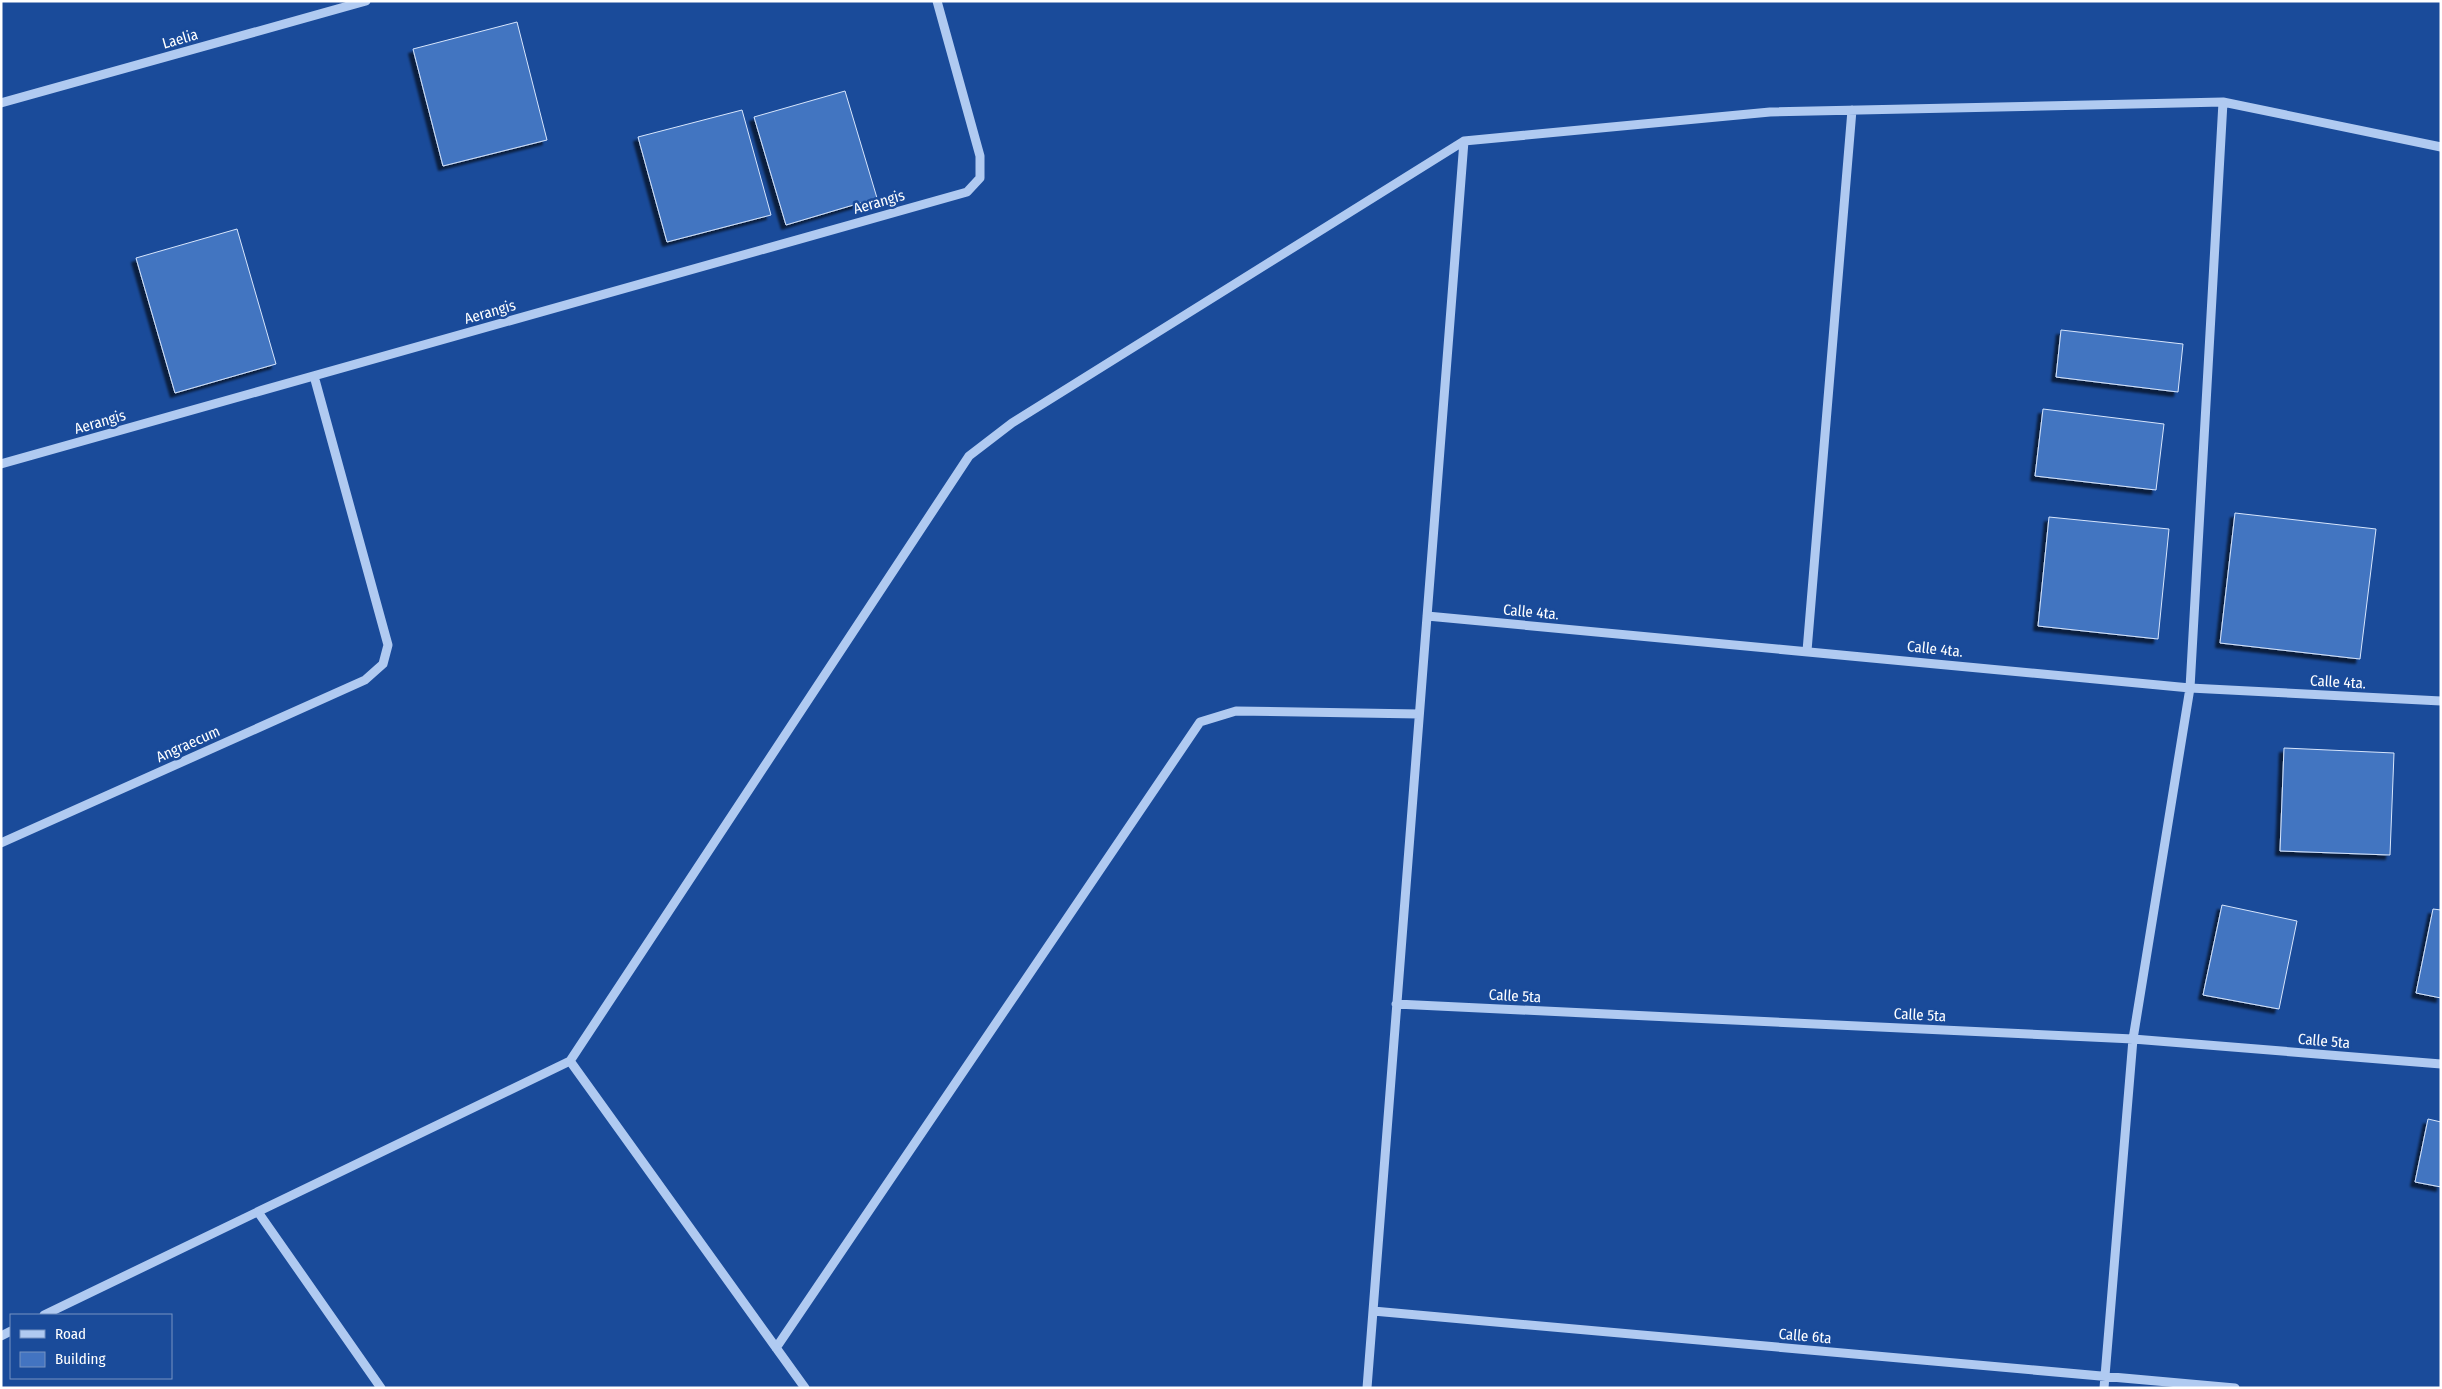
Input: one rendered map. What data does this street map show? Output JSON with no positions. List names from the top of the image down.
{
  "streets": {
    "street": [
      "Laelia",
      "Aerangis",
      "Calle 4ta.",
      "Angraecum",
      "Calle 5ta",
      "Calle 6ta"
    ]
  },
  "crossings": [
    ["Aerangis", "Angraecum"]
  ],
  "legend": ["Road", "Building"]
}
